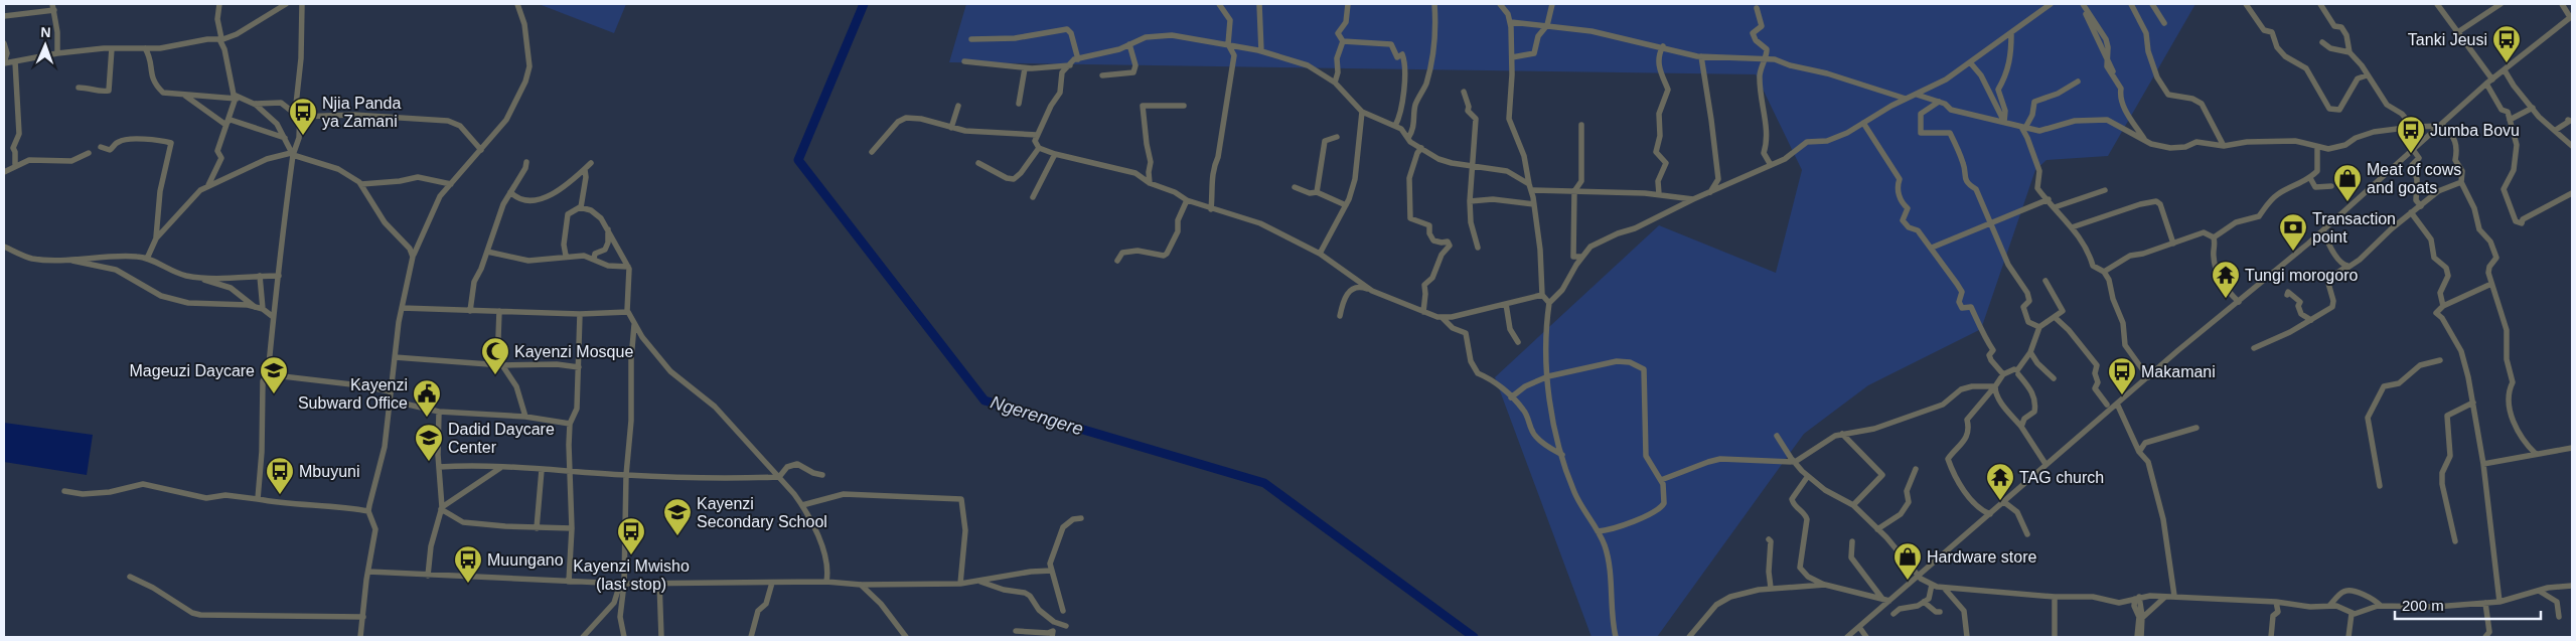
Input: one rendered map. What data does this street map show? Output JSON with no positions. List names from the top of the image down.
{
  "water": ["Ngerengere"],
  "places": {
    "bus stop": [
      "Tanki Jeusi",
      "Njia Panda ya Zamani",
      "Jumba Bovu",
      "Makamani",
      "Mbuyuni",
      "Kayenzi Mwisho (last stop)",
      "Muungano"
    ],
    "shop": ["Meat of cows and goats", "Hardware store"],
    "bank": ["Transaction point"],
    "temple": ["Tungi morogoro", "TAG church"],
    "mosque": ["Kayenzi Mosque"],
    "school or university": ["Mageuzi Daycare", "Dadid Daycare Center", "Kayenzi Secondary School"],
    "public building": ["Kayenzi Subward Office"]
  },
  "scale_bar": "200 m",
  "north": "top"
}
